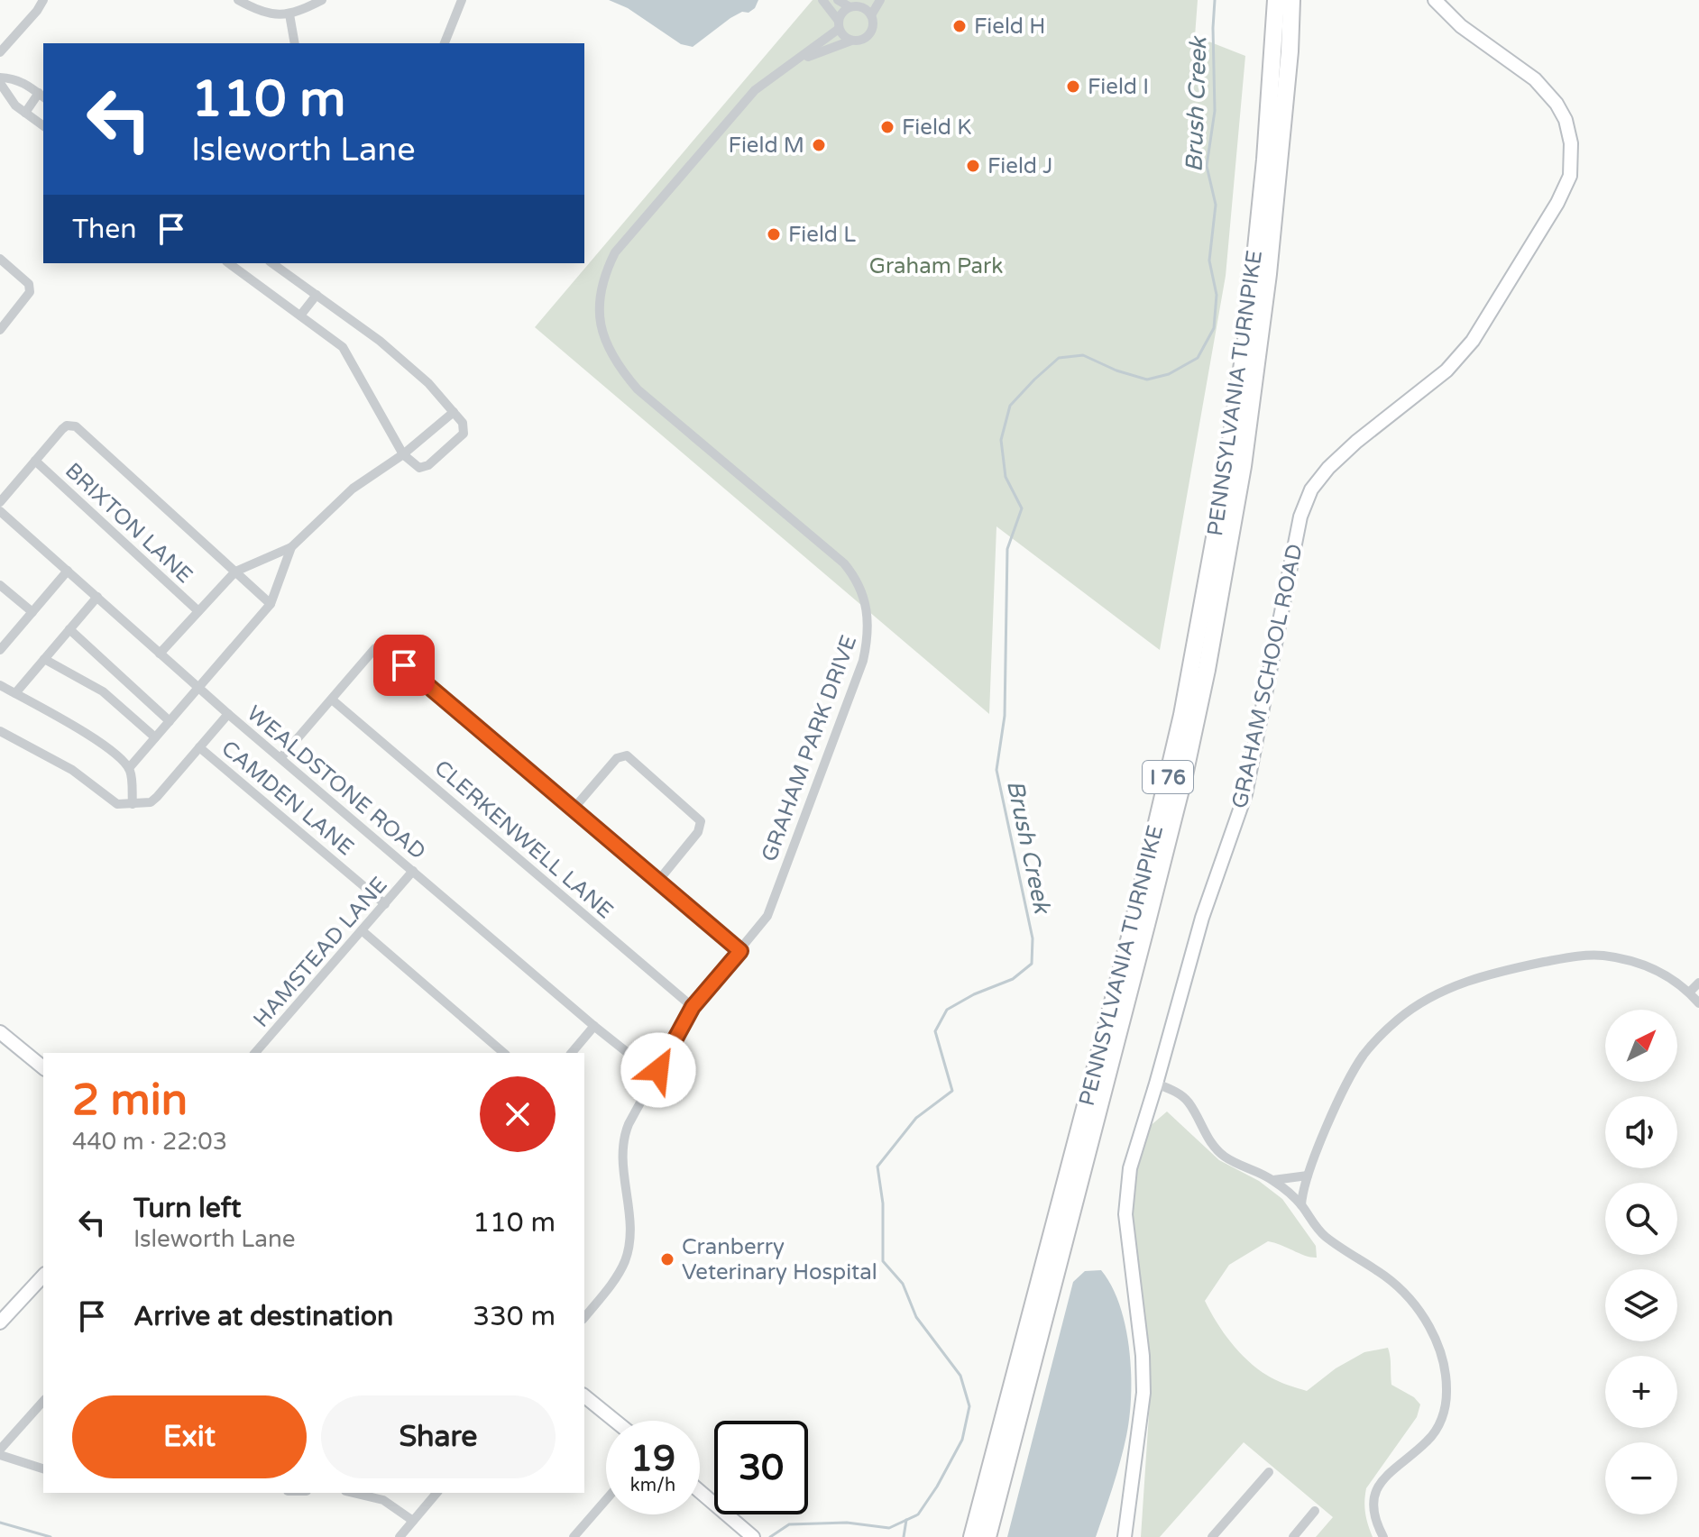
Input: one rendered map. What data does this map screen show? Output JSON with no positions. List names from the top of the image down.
{
  "streets": {
    "highway": ["PENNSYLVANIA TURNPIKE", "I 76"],
    "street": [
      "BRIXTON LANE",
      "GRAHAM SCHOOL ROAD",
      "GRAHAM PARK DRIVE",
      "WEALDSTONE ROAD",
      "CAMDEN LANE",
      "CLERKENWELL LANE",
      "HAMSTEAD LANE"
    ]
  },
  "crossings": [
    ["GRAHAM PARK DRIVE", "WEALDSTONE ROAD"],
    ["GRAHAM PARK DRIVE", "CLERKENWELL LANE"],
    ["WEALDSTONE ROAD", "HAMSTEAD LANE"],
    ["CAMDEN LANE", "HAMSTEAD LANE"]
  ],
  "water": ["Brush Creek"],
  "parks": ["Graham Park"],
  "places": [
    "Field H",
    "Field I",
    "Field K",
    "Field M",
    "Field J",
    "Field L",
    "Cranberry Veterinary Hospital"
  ],
  "north": "top right",
  "page": {
    "turn": ["110 m", "Isleworth Lane"],
    "then": "Then",
    "map_buttons": ["+", "−"],
    "heading": ["2 min", "440 m · 22:03"],
    "list": [
      {
        "name": "Turn left",
        "note": "Isleworth Lane",
        "value": "110 m"
      },
      {
        "name": "Arrive at destination",
        "value": "330 m"
      }
    ],
    "buttons": ["Exit", "Share"],
    "speed": "19 km/h",
    "limit": "30"
  }
}
